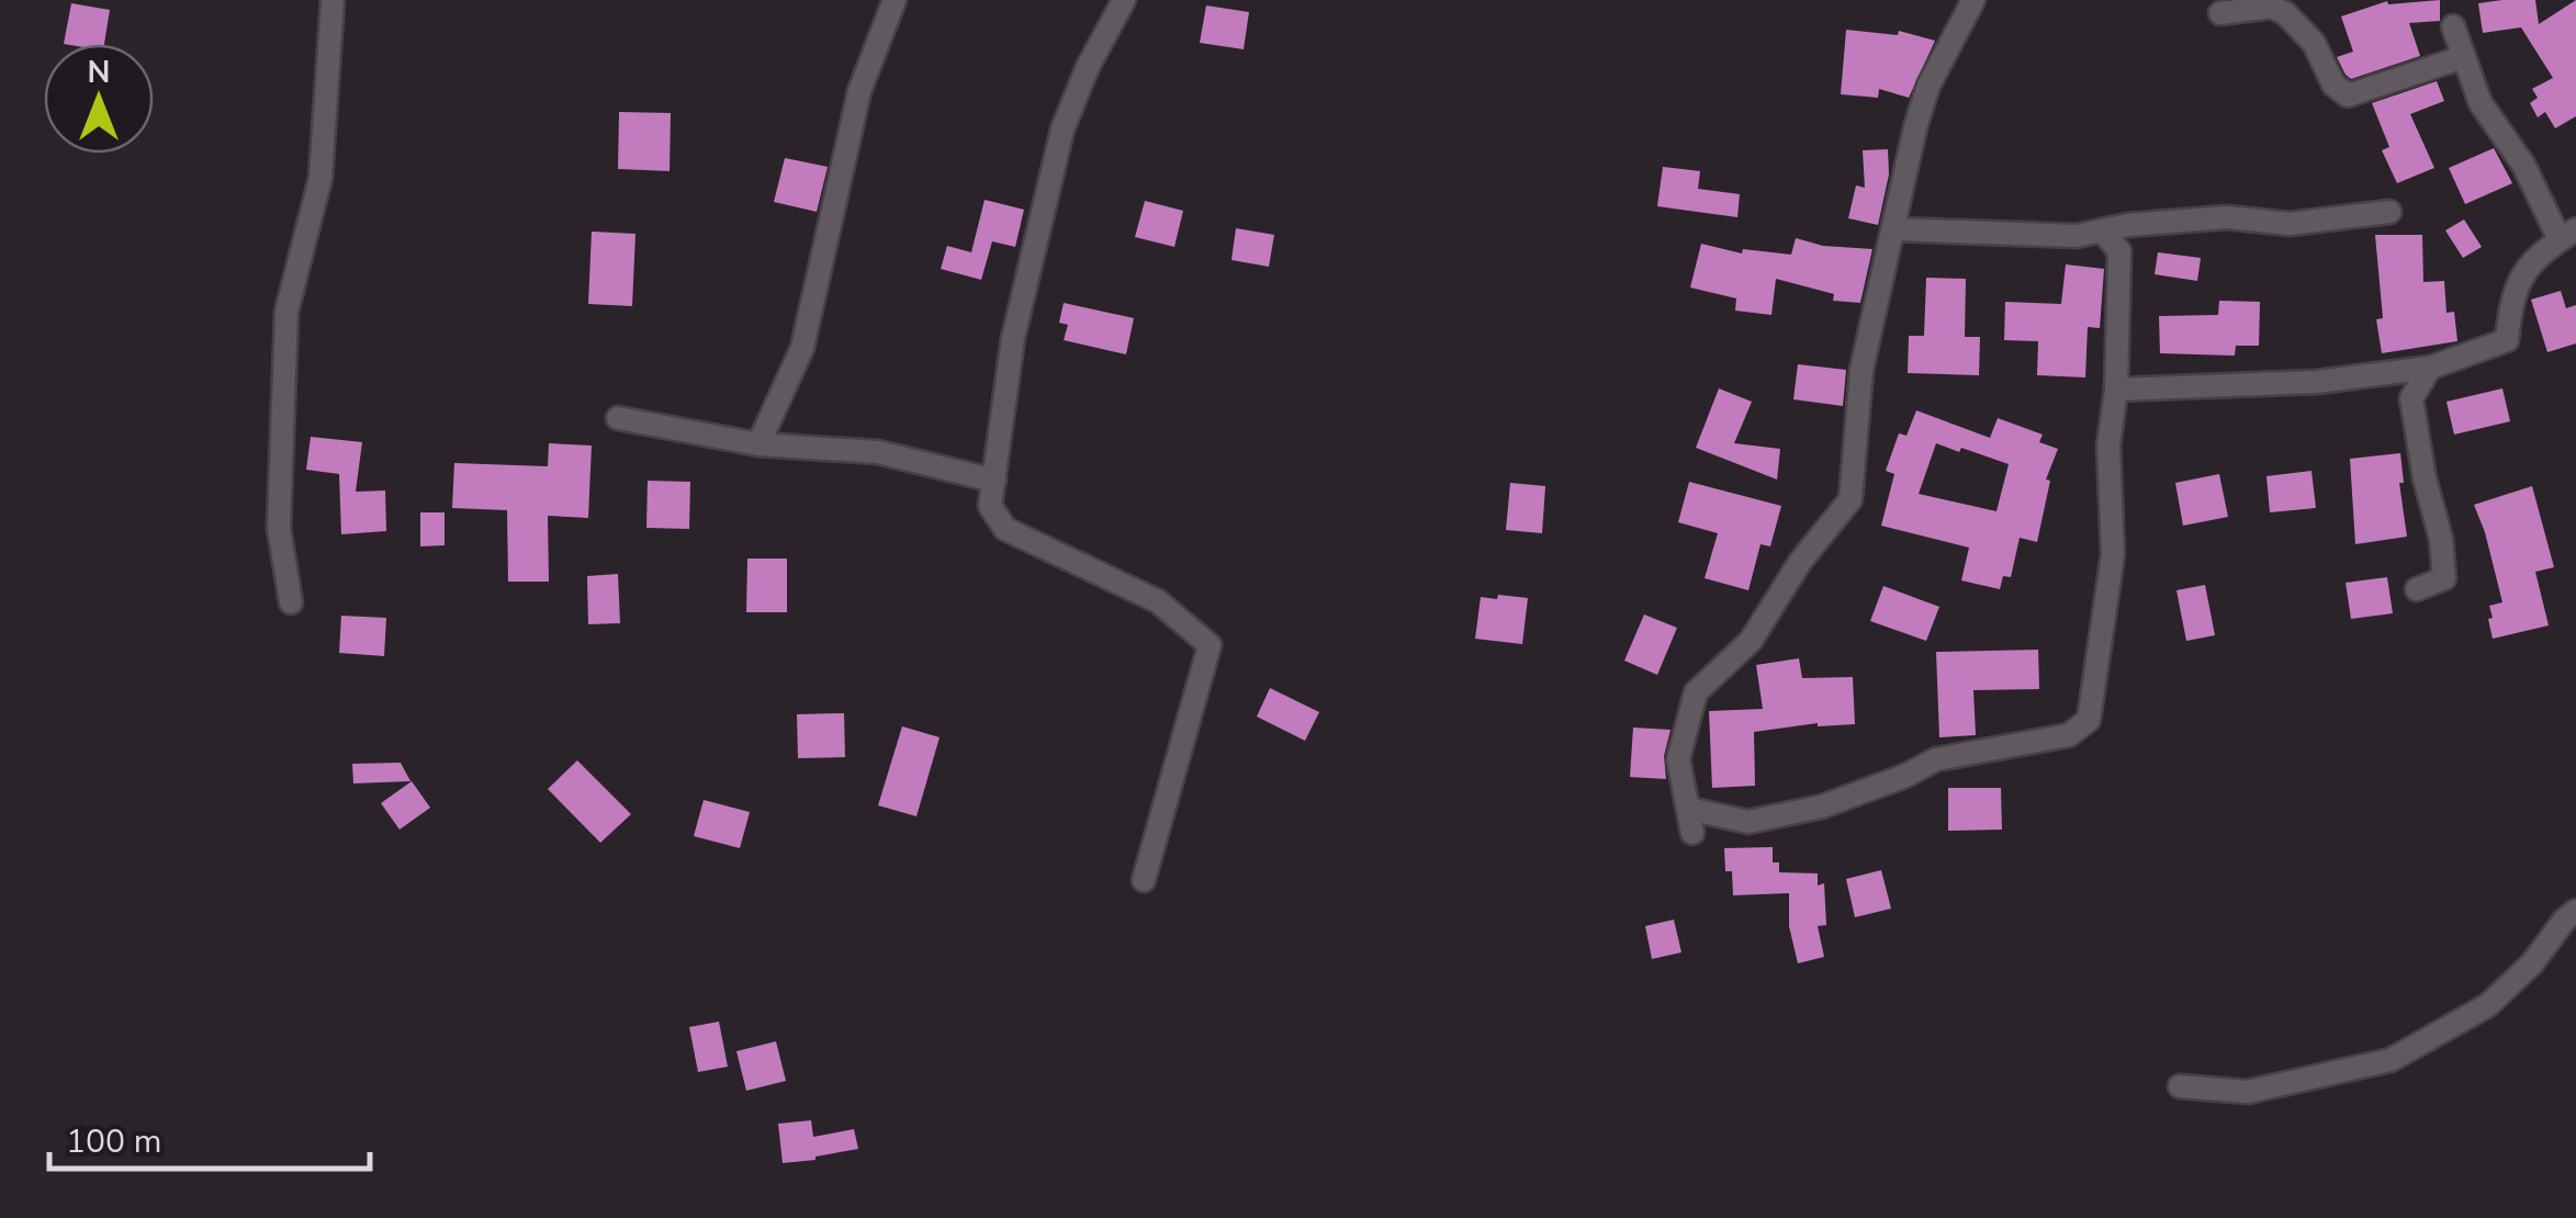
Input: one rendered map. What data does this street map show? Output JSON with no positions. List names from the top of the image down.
{
  "scale_bar": "100 m",
  "north": "top"
}
